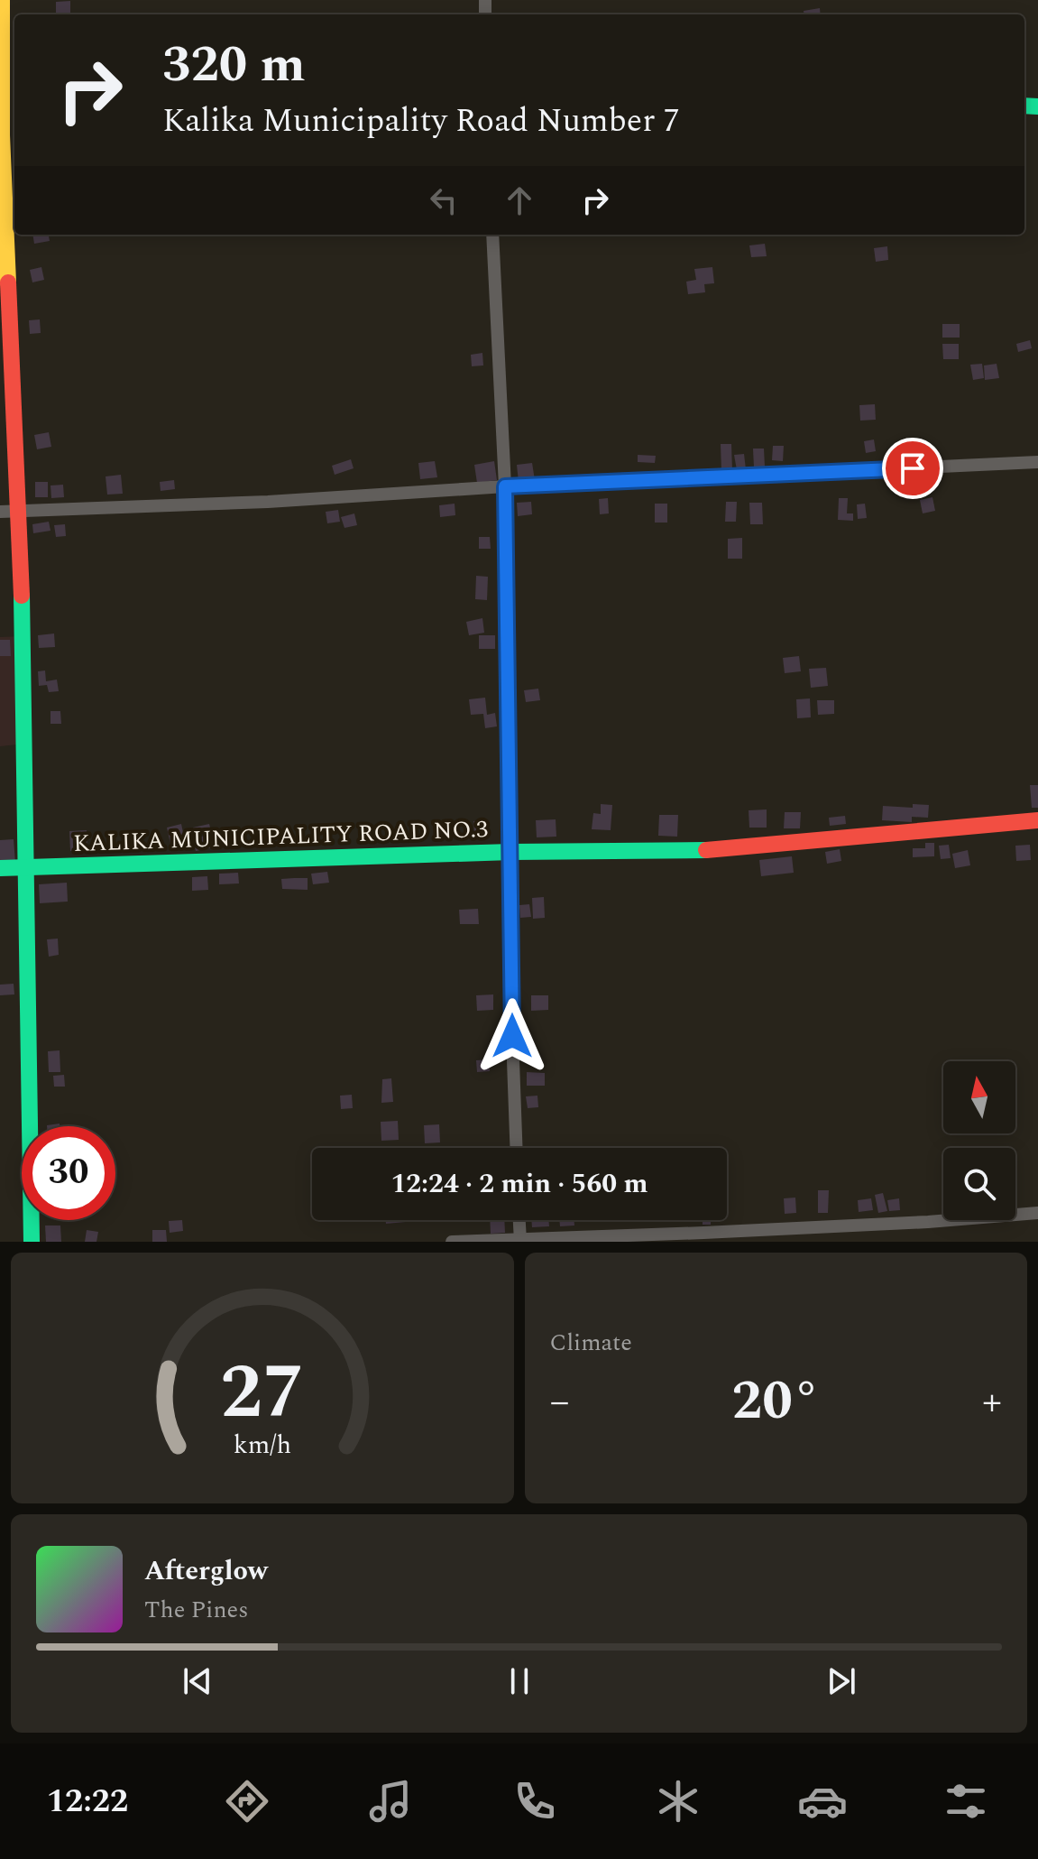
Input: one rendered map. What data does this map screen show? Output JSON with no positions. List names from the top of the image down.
{
  "streets": {
    "street": ["KALIKA MUNICIPALITY ROAD NO.3"]
  },
  "north": "top",
  "page": {
    "turn": ["320 m", "Kalika Municipality Road Number 7"],
    "limit": "30",
    "trip": "12:24 · 2 min · 560 m",
    "tile": "Climate",
    "heat": ["−", "20°", "+"],
    "song": ["Afterglow", "The Pines"],
    "tabs": "12:22",
    "gauge": ["27", "km/h"]
  }
}
